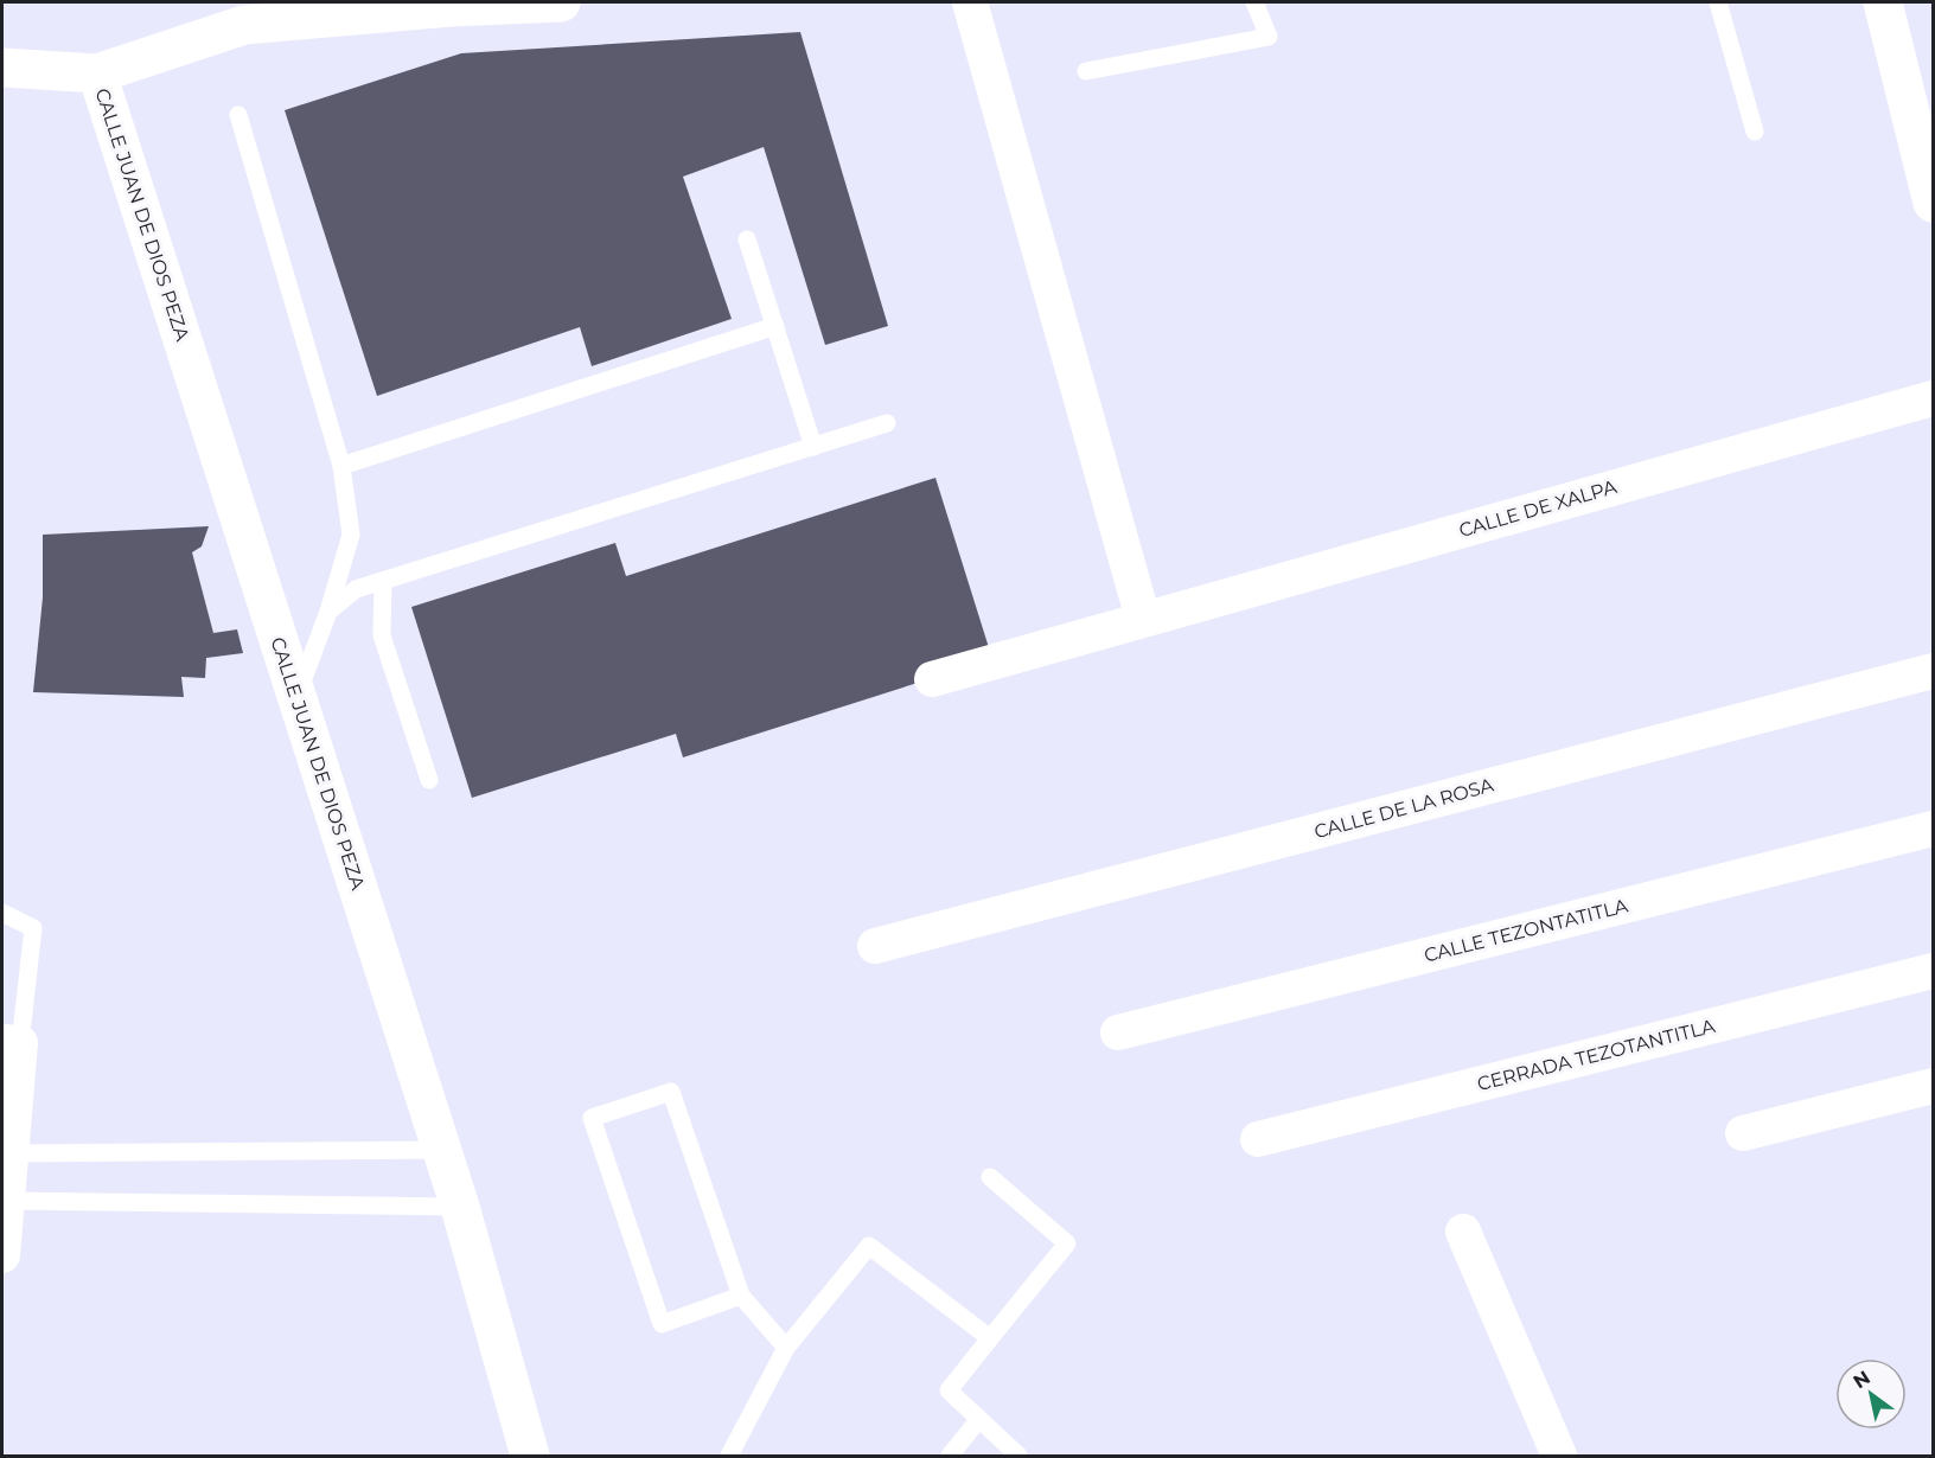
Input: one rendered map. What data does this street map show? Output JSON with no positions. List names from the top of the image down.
{
  "streets": {
    "street": [
      "CALLE JUAN DE DIOS PEZA",
      "CALLE DE XALPA",
      "CALLE DE LA ROSA",
      "CALLE TEZONTATITLA",
      "CERRADA TEZOTANTITLA"
    ]
  },
  "north": "top left"
}
